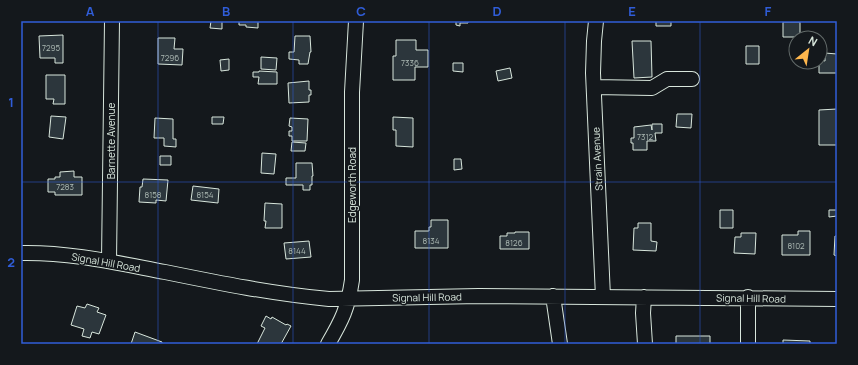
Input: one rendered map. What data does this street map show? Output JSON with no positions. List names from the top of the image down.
{
  "streets": {
    "street": [
      "Barnette Avenue",
      "Strain Avenue",
      "Edgeworth Road",
      "Signal Hill Road"
    ]
  },
  "crossings": [
    ["Barnette Avenue", "Signal Hill Road"],
    ["Strain Avenue", "Signal Hill Road"],
    ["Edgeworth Road", "Signal Hill Road"]
  ],
  "house_numbers": [
    "7295",
    "7296",
    "7336",
    "7312",
    "7283",
    "8158",
    "8154",
    "8134",
    "8126",
    "8102",
    "8144"
  ],
  "north": "top right",
  "grid": {
    "columns": [
      "A",
      "B",
      "C",
      "D",
      "E",
      "F"
    ],
    "rows": ["1", "2"]
  }
}
